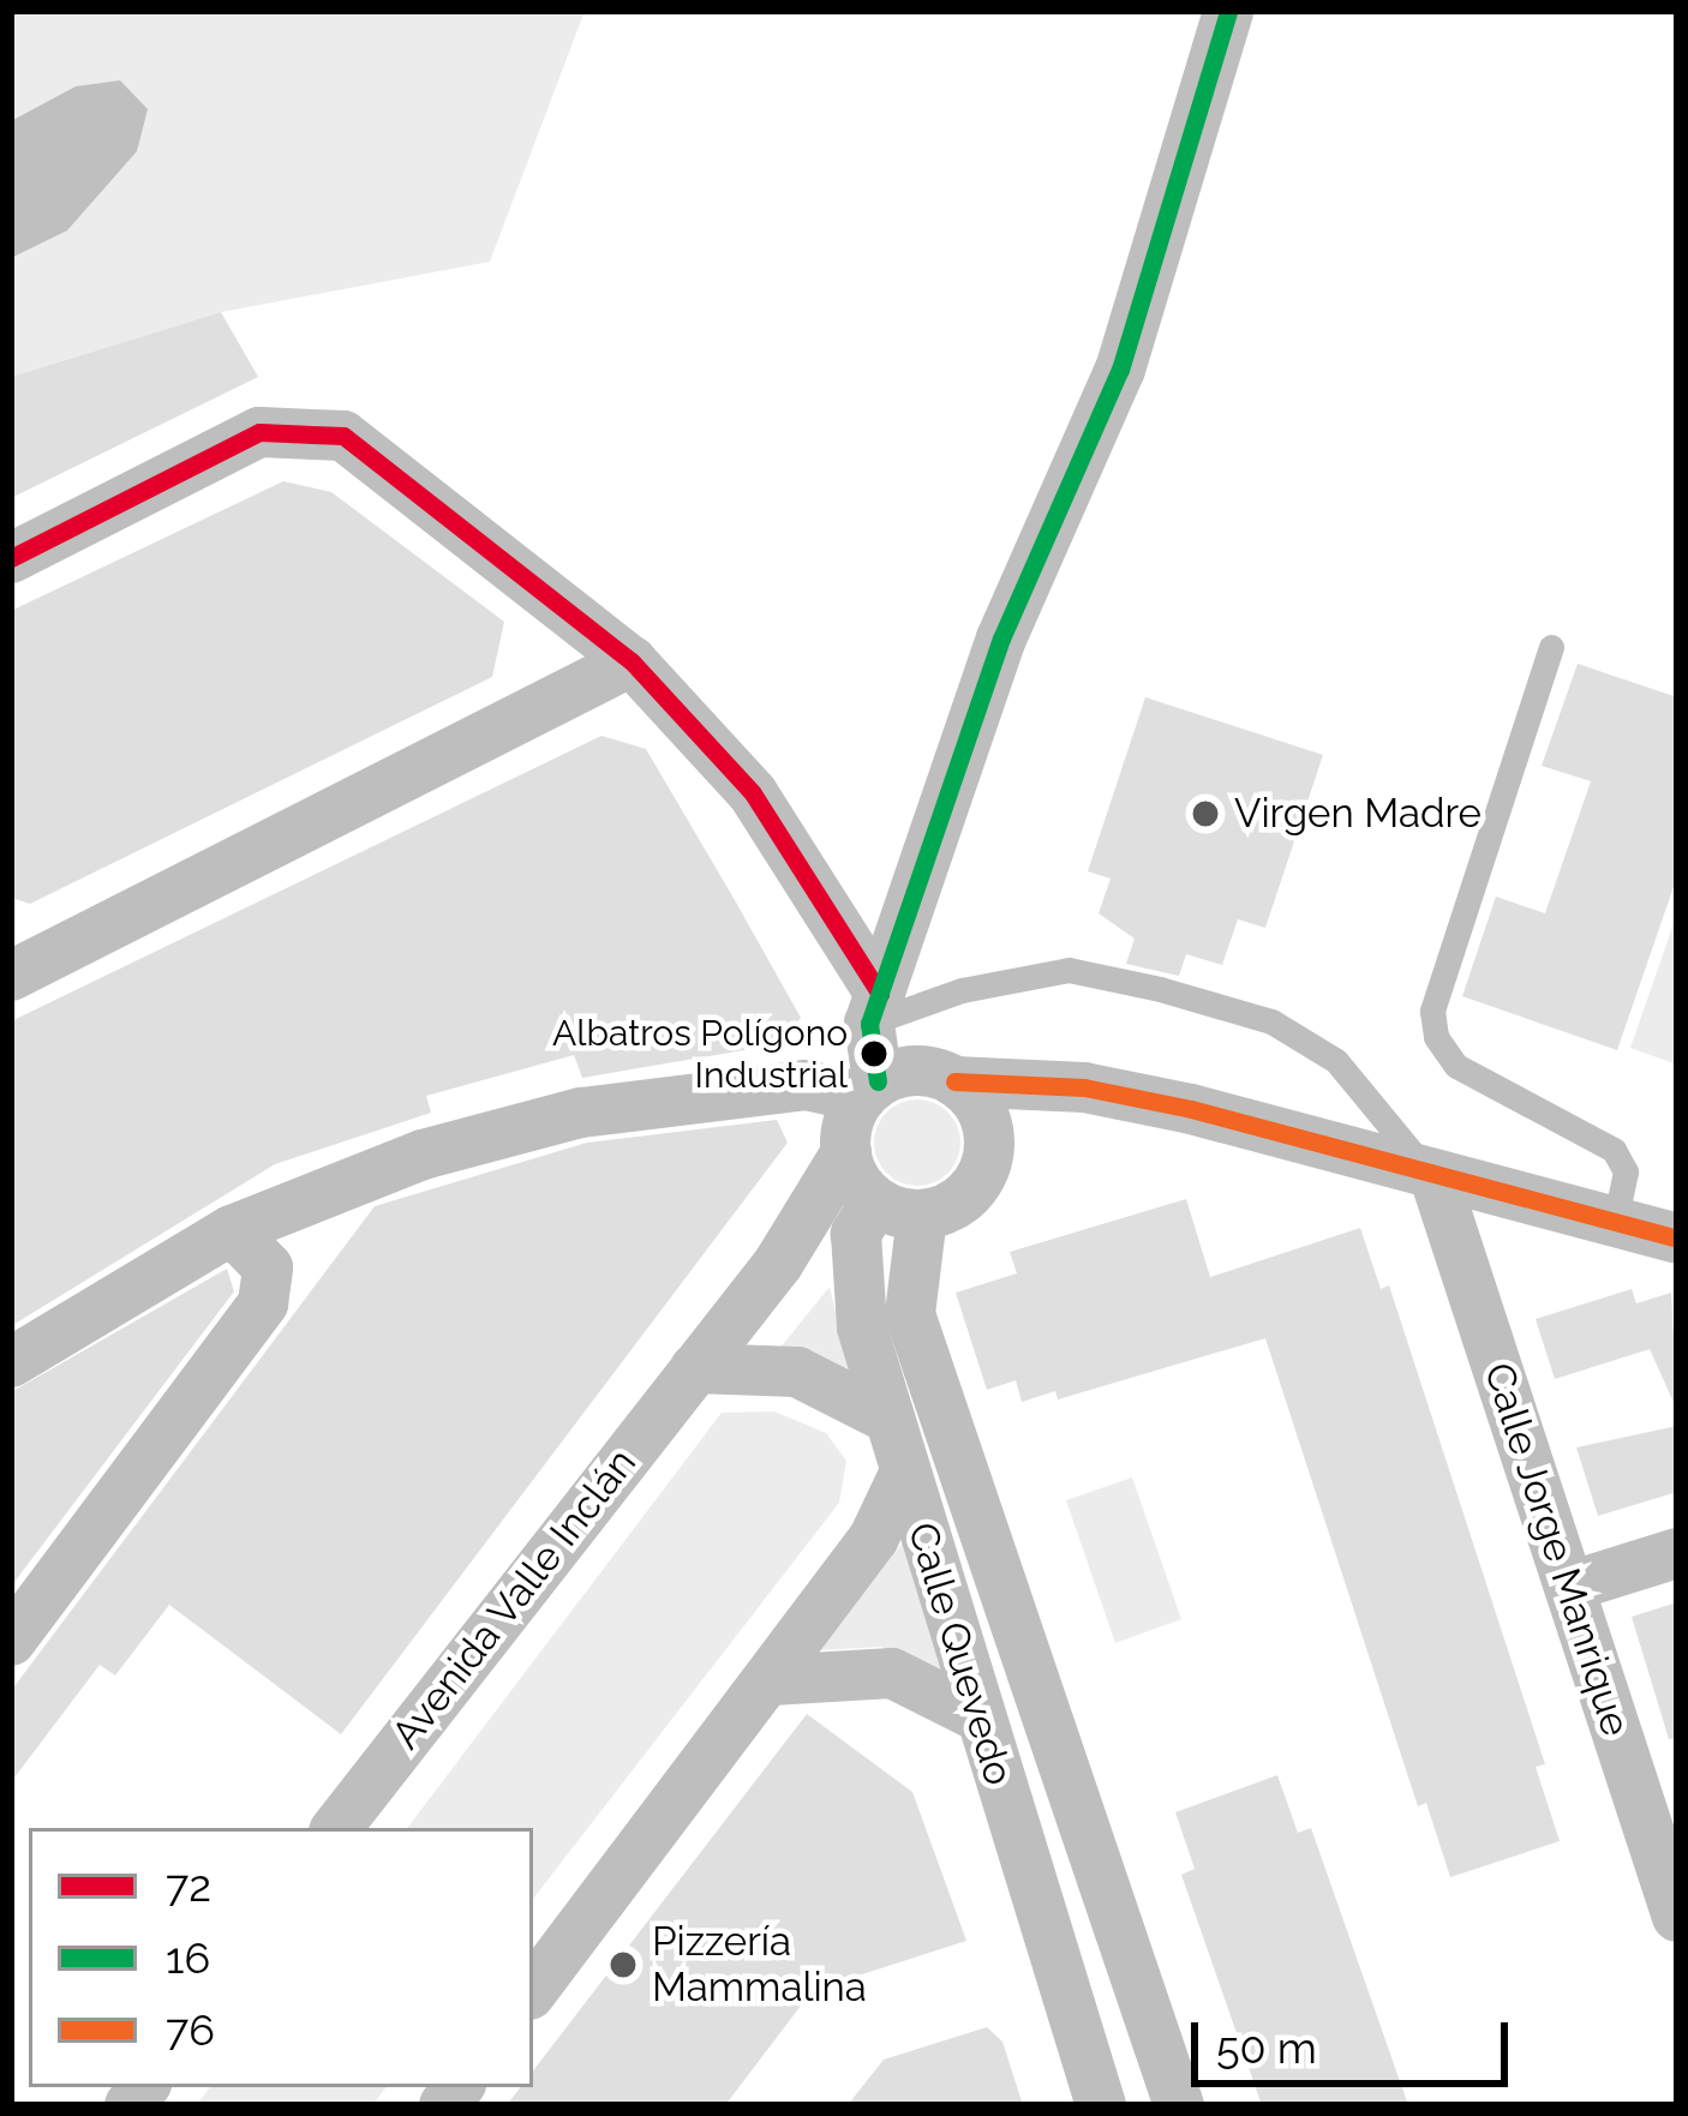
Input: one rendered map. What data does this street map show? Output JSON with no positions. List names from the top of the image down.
{
  "streets": {
    "street": ["Calle Jorge Manrique", "Avenida Valle Inclán", "Calle Quevedo"]
  },
  "crossings": [
    ["Avenida Valle Inclán", "Calle Quevedo"]
  ],
  "places": ["Virgen Madre", "Albatros Polígono Industrial", "Pizzería Mammalina"],
  "lines": ["transit line 16", "transit line 72", "transit line 76"],
  "legend": ["72", "16", "76"],
  "scale_bar": "50 m"
}
